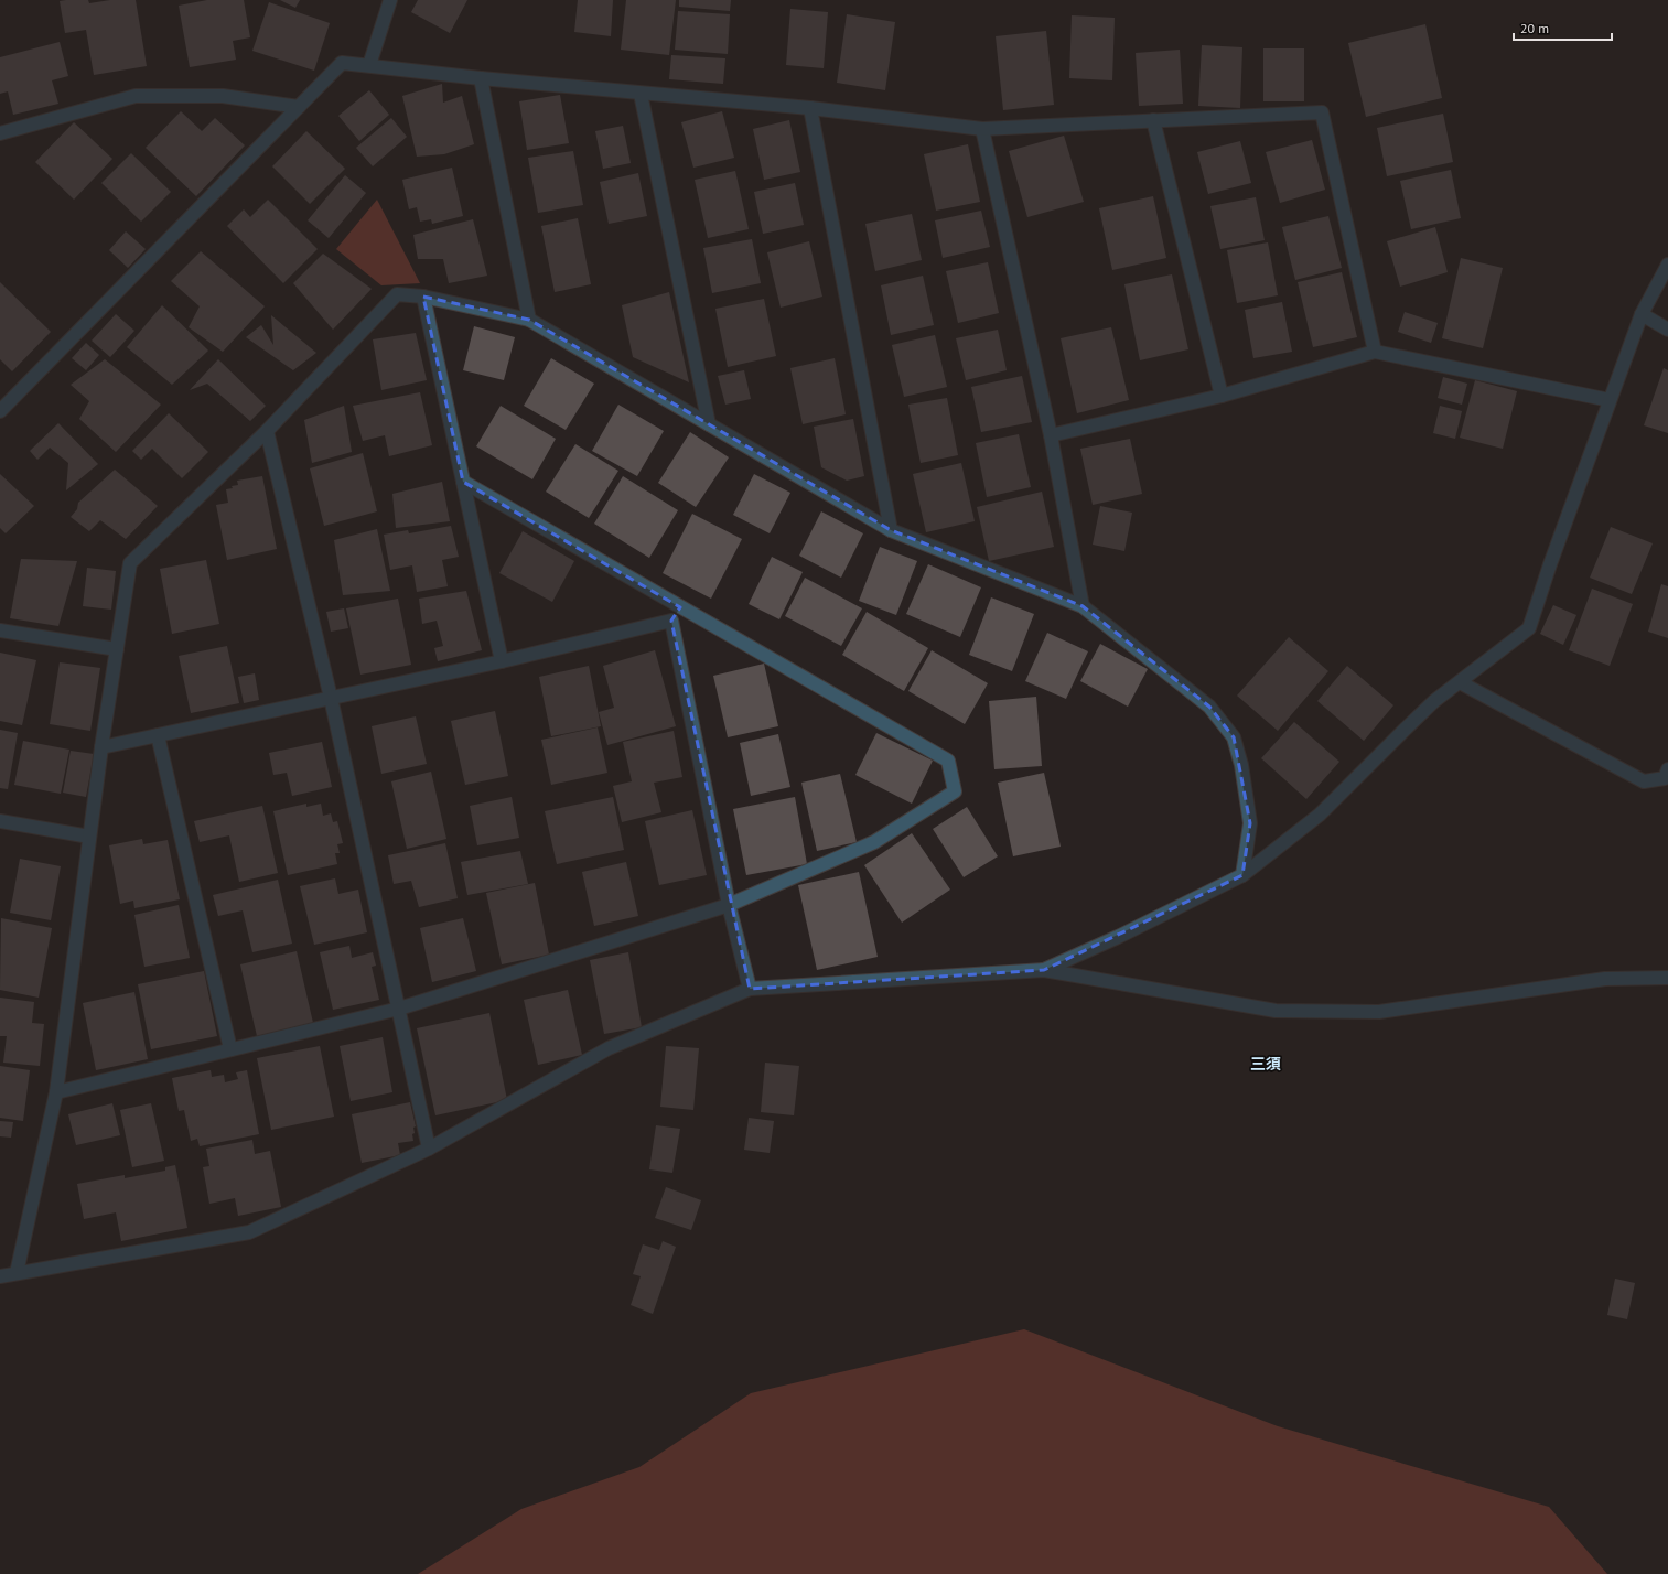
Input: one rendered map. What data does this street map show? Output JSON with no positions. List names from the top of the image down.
{
  "districts": ["三須"],
  "scale_bar": "20 m"
}
